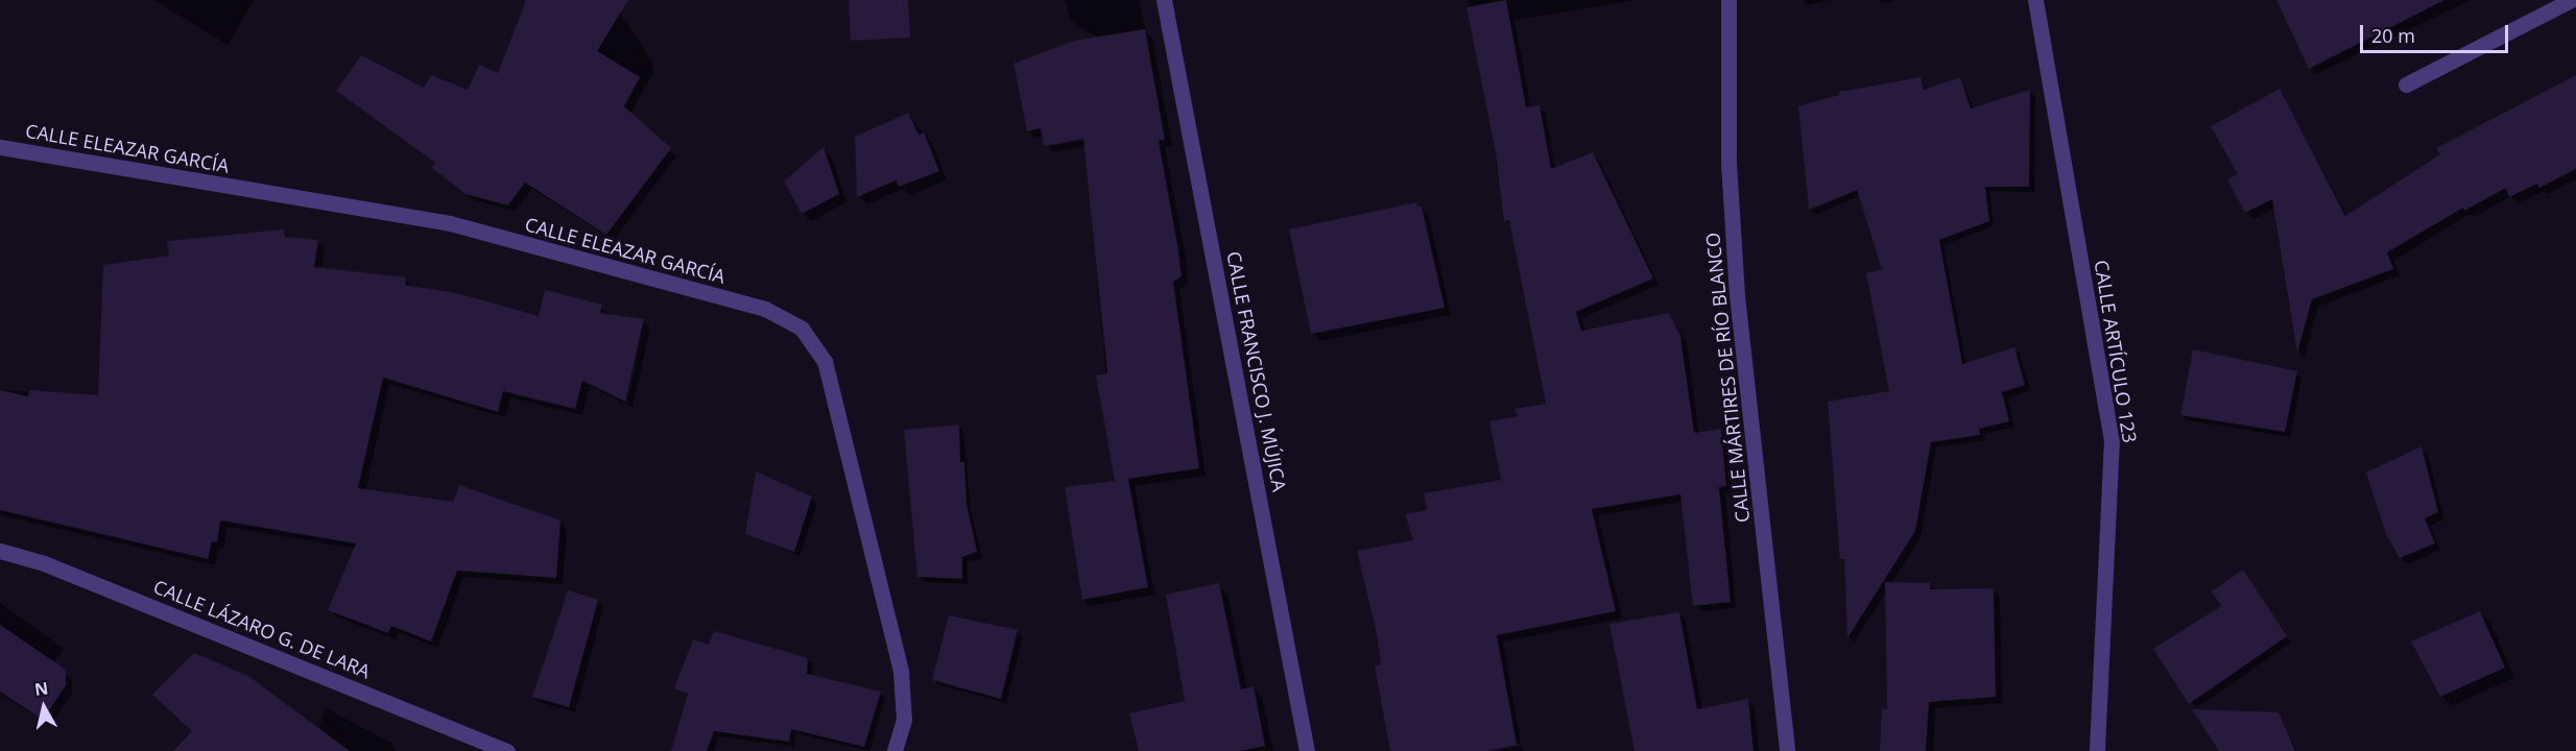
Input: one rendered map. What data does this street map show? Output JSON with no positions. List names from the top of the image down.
{
  "streets": {
    "street": [
      "CALLE ELEAZAR GARCÍA",
      "CALLE ARTÍCULO 123",
      "CALLE FRANCISCO J. MÚJICA",
      "CALLE MÁRTIRES DE RÍO BLANCO",
      "CALLE LÁZARO G. DE LARA"
    ]
  },
  "scale_bar": "20 m",
  "north": "top"
}
